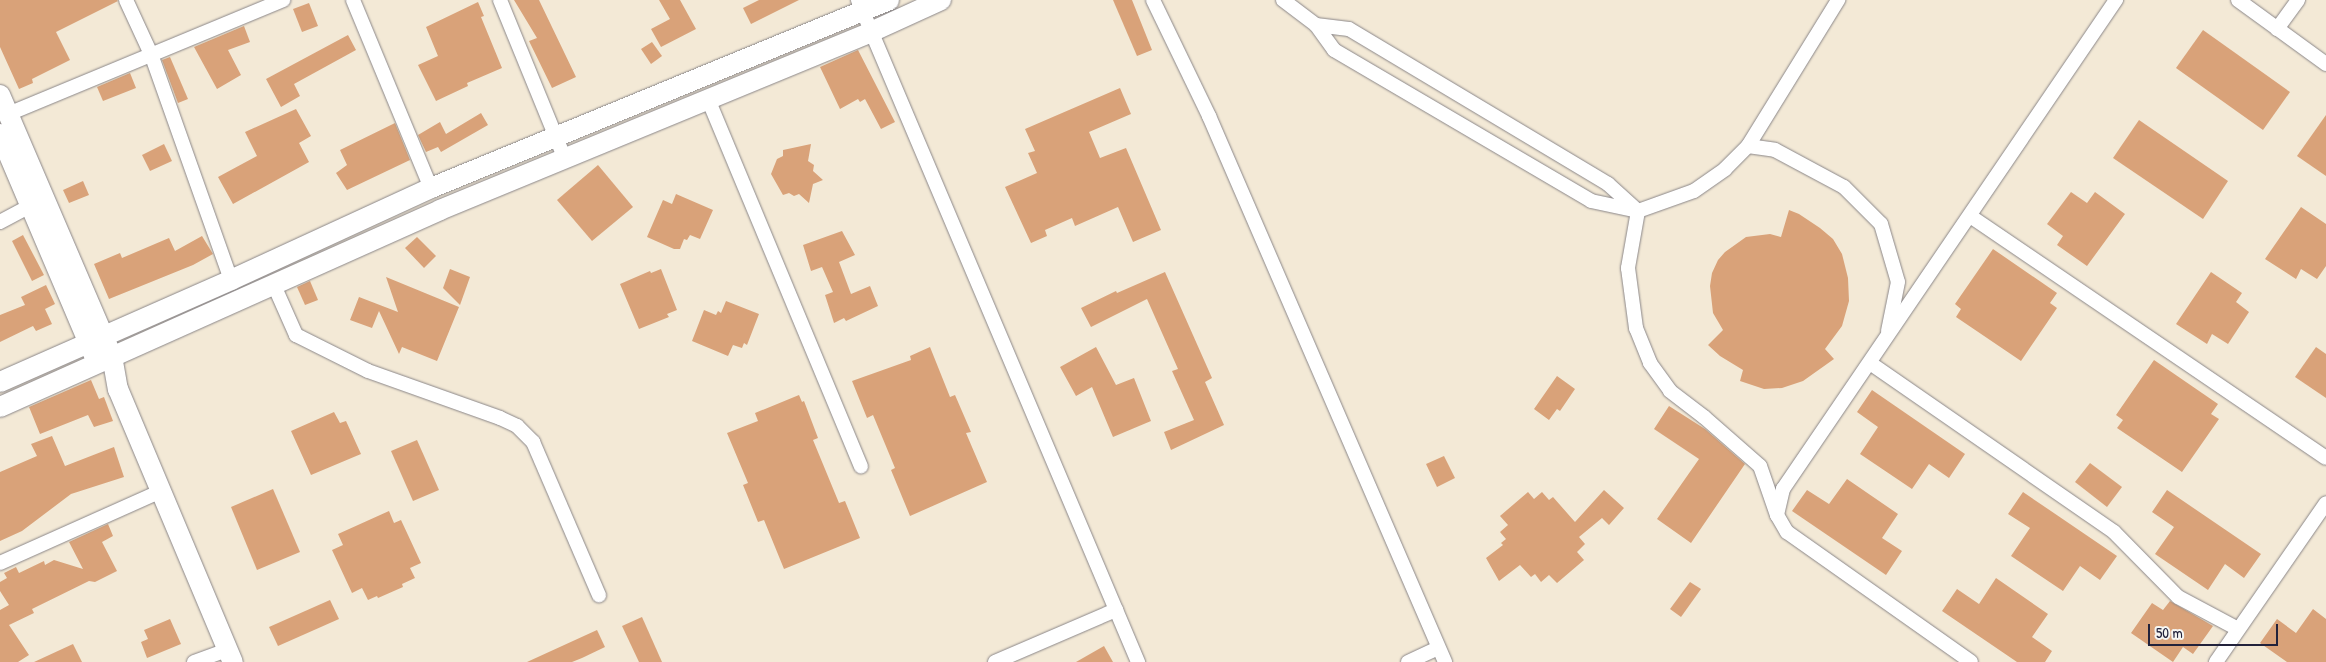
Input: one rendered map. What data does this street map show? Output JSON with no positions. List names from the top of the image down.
{
  "scale_bar": "50 m"
}
